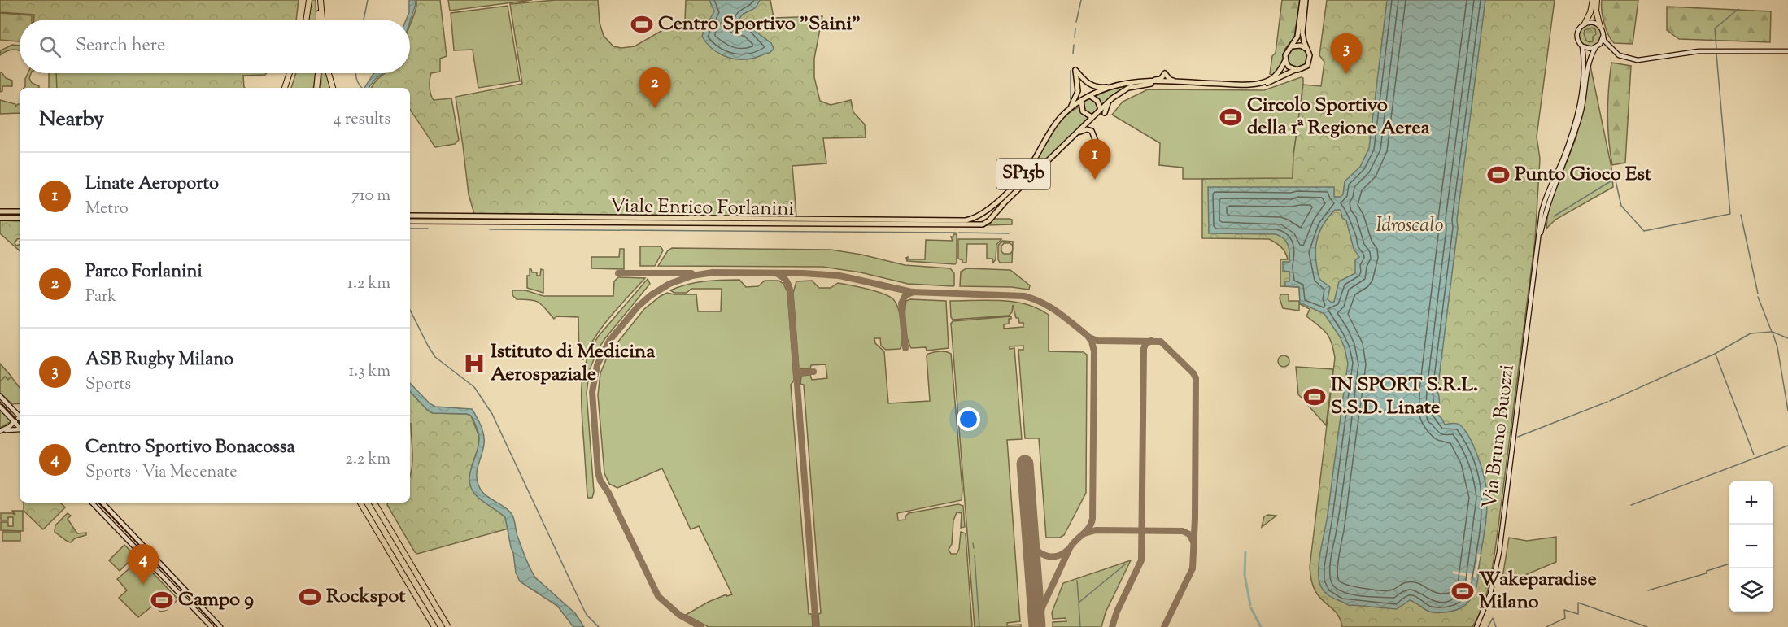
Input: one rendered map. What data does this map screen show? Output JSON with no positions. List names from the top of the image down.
{
  "streets": {
    "main road": ["SP15b", "Viale Enrico Forlanini", "Via Bruno Buozzi"]
  },
  "crossings": [
    ["SP15b", "Viale Enrico Forlanini"]
  ],
  "parks": ["Idroscalo"],
  "places": {
    "sports": [
      "Centro Sportivo \"Saini\"",
      "Circolo Sportivo della 1ª Regione Aerea",
      "Punto Gioco Est",
      "IN SPORT S.R.L. S.S.D. Linate",
      "Wakeparadise Milano",
      "Rockspot",
      "Campo 9"
    ],
    "hospital": ["Istituto di Medicina Aerospaziale"]
  },
  "page": {
    "search": "Search here",
    "pins": [
      "3",
      "2",
      "1",
      "4"
    ],
    "heading": ["Nearby", "4 results"],
    "list": [
      {
        "mark": "1",
        "name": "Linate Aeroporto",
        "note": "Metro",
        "value": "710 m"
      },
      {
        "mark": "2",
        "name": "Parco Forlanini",
        "note": "Park",
        "value": "1.2 km"
      },
      {
        "mark": "3",
        "name": "ASB Rugby Milano",
        "note": "Sports",
        "value": "1.3 km"
      },
      {
        "mark": "4",
        "name": "Centro Sportivo Bonacossa",
        "note": "Sports · Via Mecenate",
        "value": "2.2 km"
      }
    ],
    "map_buttons": ["+", "−"]
  }
}
